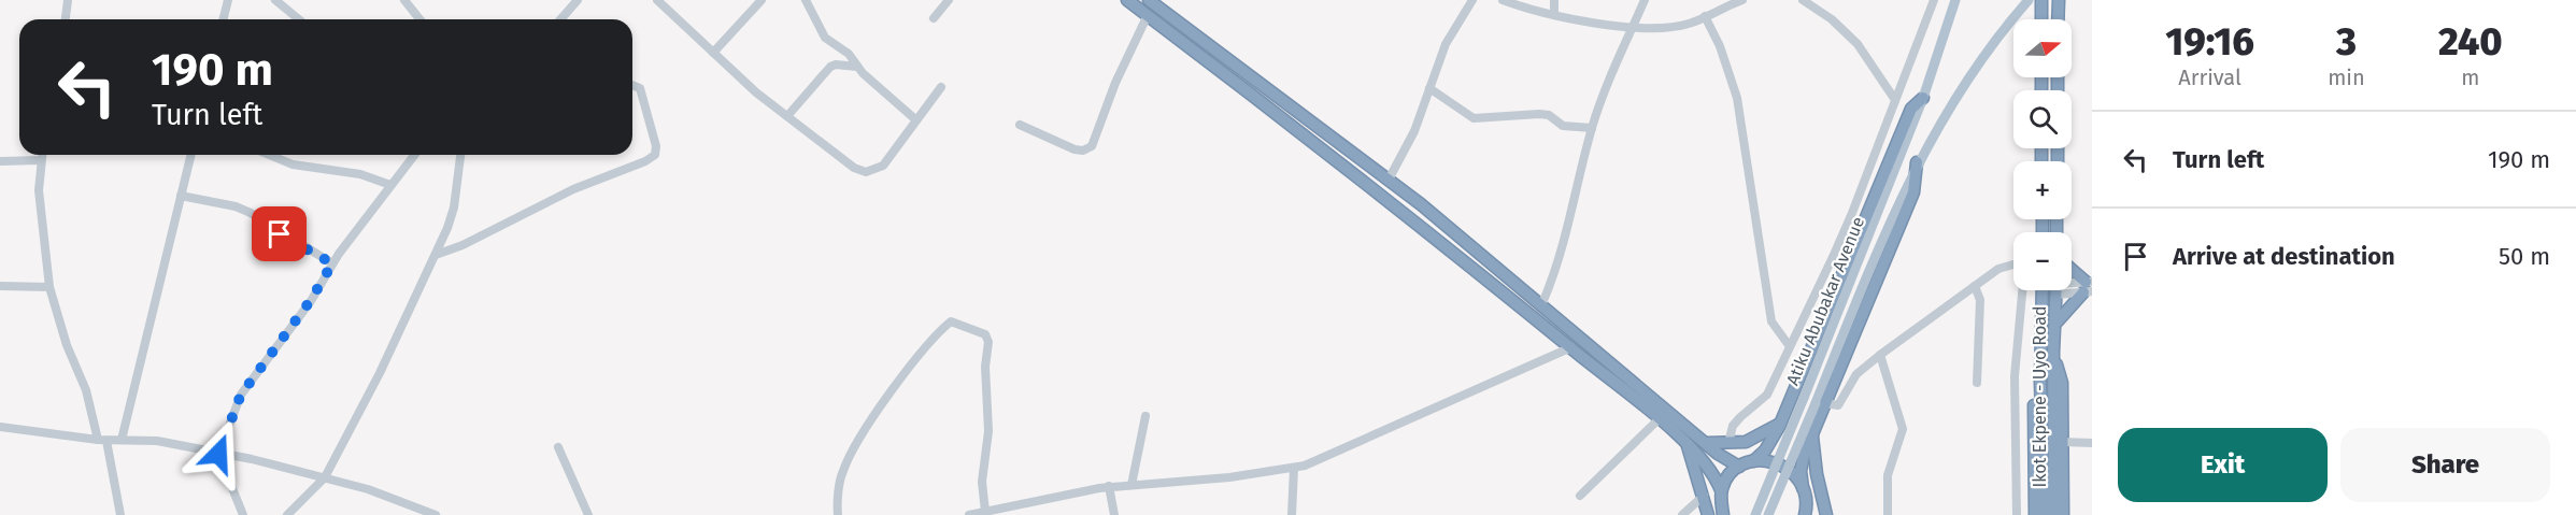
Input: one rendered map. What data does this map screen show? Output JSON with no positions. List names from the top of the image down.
{
  "streets": {
    "highway": ["Ikot Ekpene - Uyo Road"],
    "main road": ["Atiku Abubakar Avenue"]
  },
  "north": "right",
  "page": {
    "eta": [
      "19:16",
      "Arrival",
      "3",
      "min",
      "240",
      "m"
    ],
    "map_buttons": ["+", "−"],
    "turn": ["190 m", "Turn left"],
    "list": [
      {
        "name": "Turn left",
        "value": "190 m"
      },
      {
        "name": "Arrive at destination",
        "value": "50 m"
      }
    ],
    "buttons": ["Exit", "Share"]
  }
}
